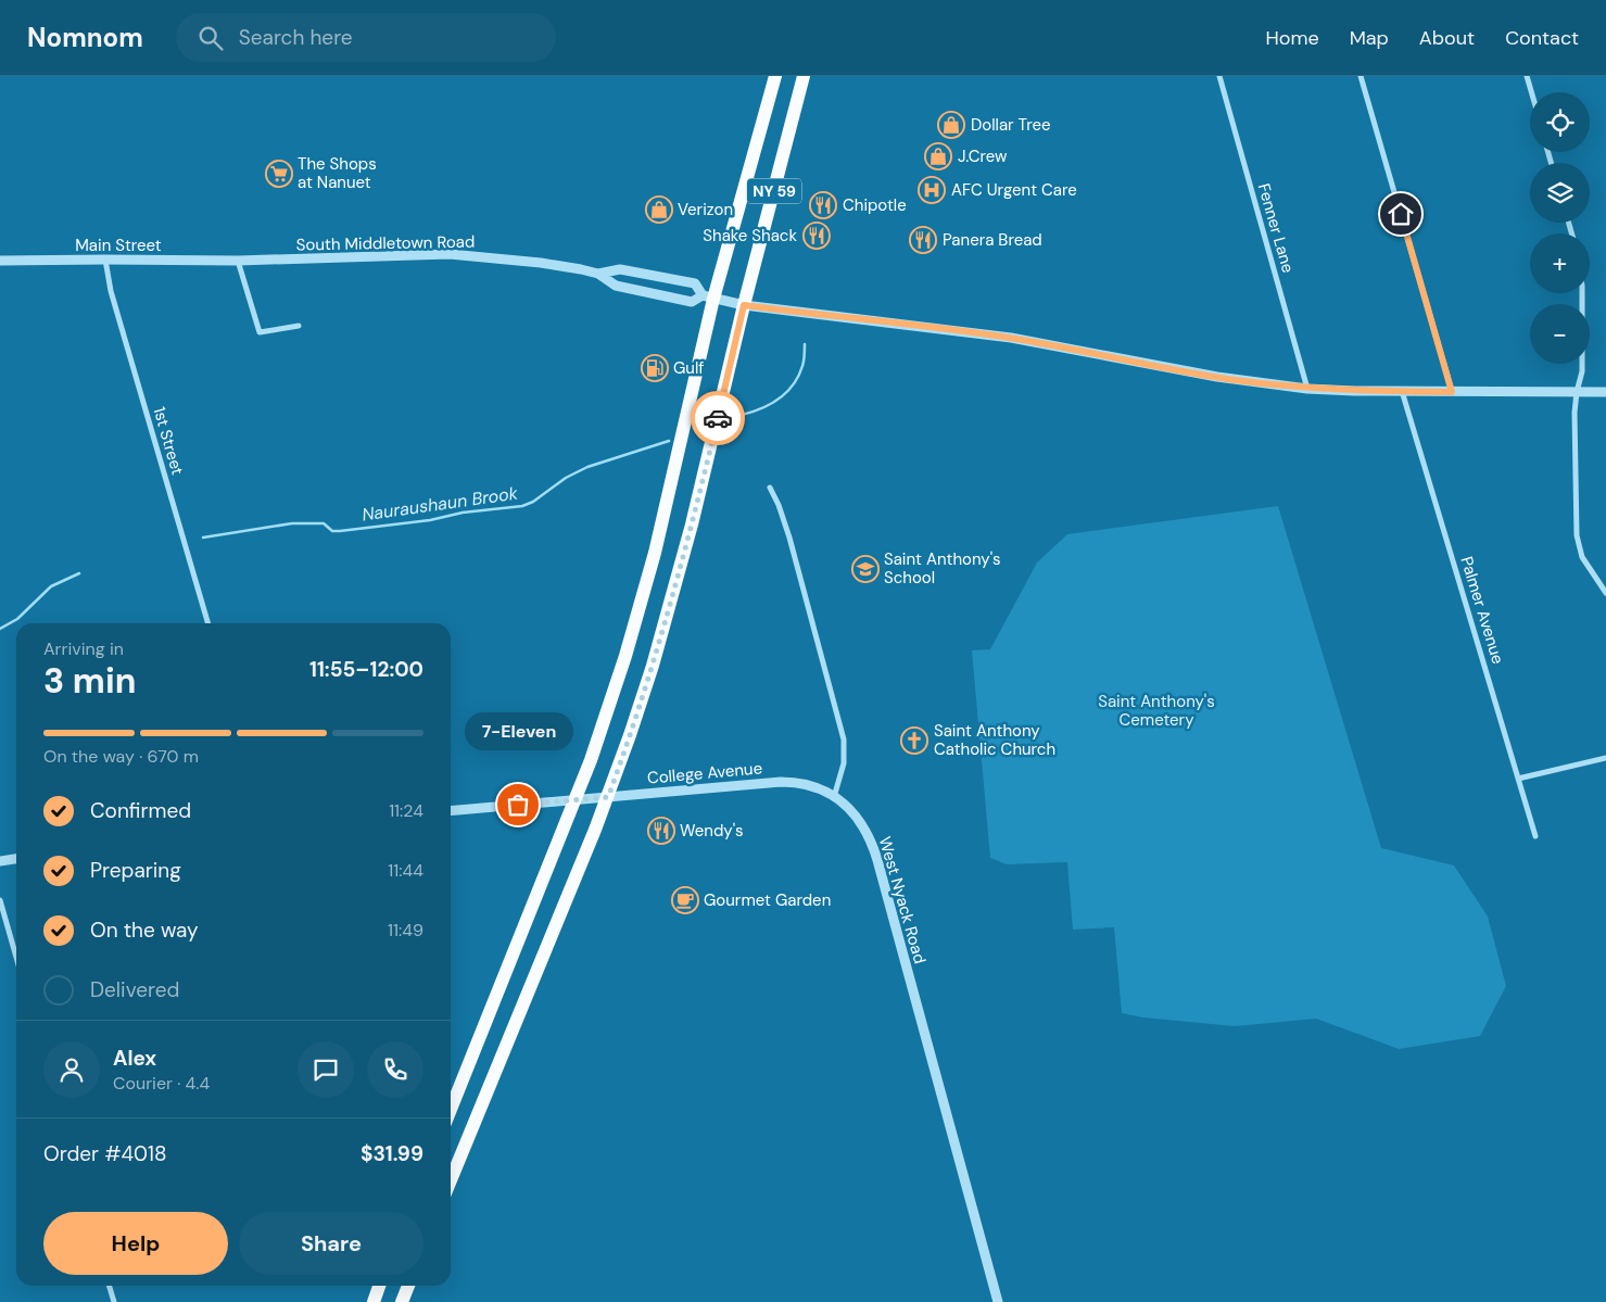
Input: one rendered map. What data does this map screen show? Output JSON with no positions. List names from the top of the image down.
{
  "streets": {
    "main road": ["NY 59"],
    "street": [
      "Fenner Lane",
      "South Middletown Road",
      "Main Street",
      "1st Street",
      "Palmer Avenue",
      "College Avenue",
      "West Nyack Road"
    ]
  },
  "crossings": [
    ["NY 59", "South Middletown Road"],
    ["NY 59", "College Avenue"],
    ["South Middletown Road", "Main Street"],
    ["Main Street", "1st Street"],
    ["College Avenue", "West Nyack Road"]
  ],
  "water": ["Nauraushaun Brook"],
  "parks": ["Saint Anthony's Cemetery"],
  "places": {
    "shop": ["Dollar Tree", "J.Crew", "Verizon"],
    "supermarket": ["The Shops at Nanuet"],
    "hospital": ["AFC Urgent Care"],
    "restaurant": [
      "Chipotle",
      "Shake Shack",
      "Panera Bread",
      "Wendy's"
    ],
    "fuel station": ["Gulf"],
    "school or university": ["Saint Anthony's School"],
    "church": ["Saint Anthony Catholic Church"],
    "other": ["7-Eleven"],
    "cafe": ["Gourmet Garden"]
  },
  "page": {
    "header": "Nomnom",
    "search": "Search here",
    "nav": [
      "Home",
      "Map",
      "About",
      "Contact"
    ],
    "map_buttons": ["+", "−"],
    "heading": ["3 min", "Arriving in", "11:55–12:00"],
    "panel": [
      "Alex",
      "Courier · 4.4",
      "Order #4018",
      "$31.99"
    ],
    "bubble": "7-Eleven",
    "bar": "On the way · 670 m",
    "list": [
      ["Confirmed", "11:24"],
      ["Preparing", "11:44"],
      ["On the way", "11:49"],
      "Delivered"
    ],
    "buttons": ["Help", "Share"]
  }
}
